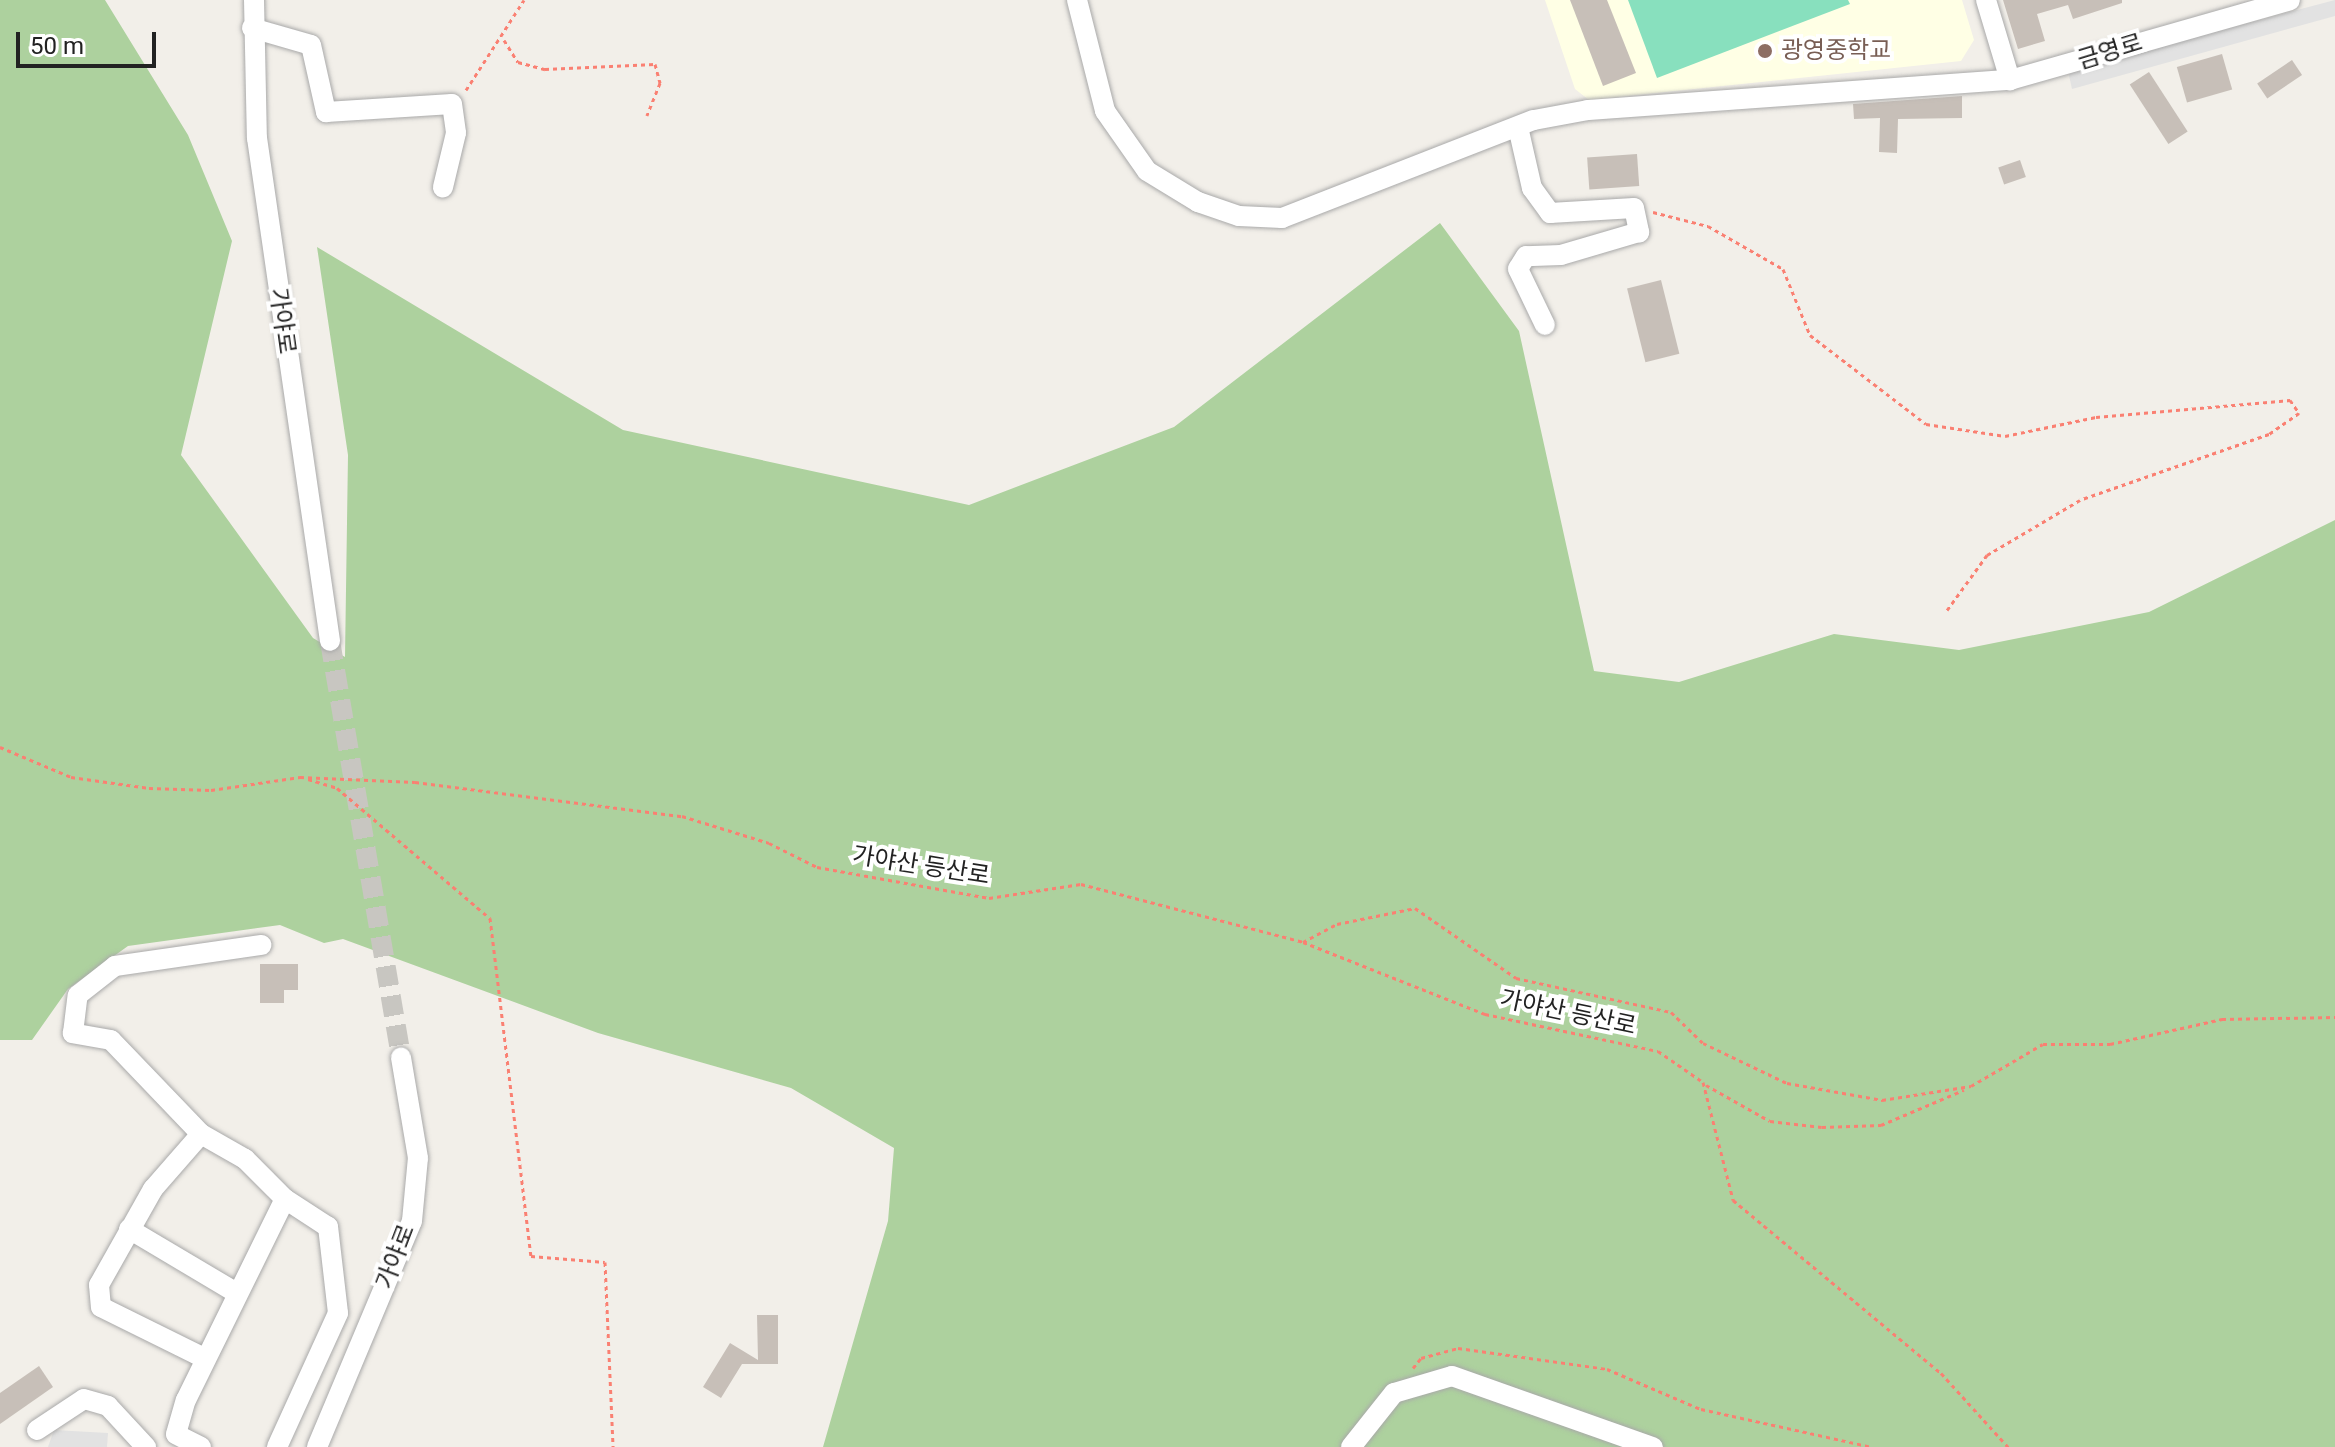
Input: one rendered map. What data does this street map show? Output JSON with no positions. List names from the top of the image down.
{
  "streets": {
    "street": ["금영로", "가야로"],
    "path": ["가야산 등산로"]
  },
  "places": ["광영중학교"],
  "scale_bar": "50 m"
}
